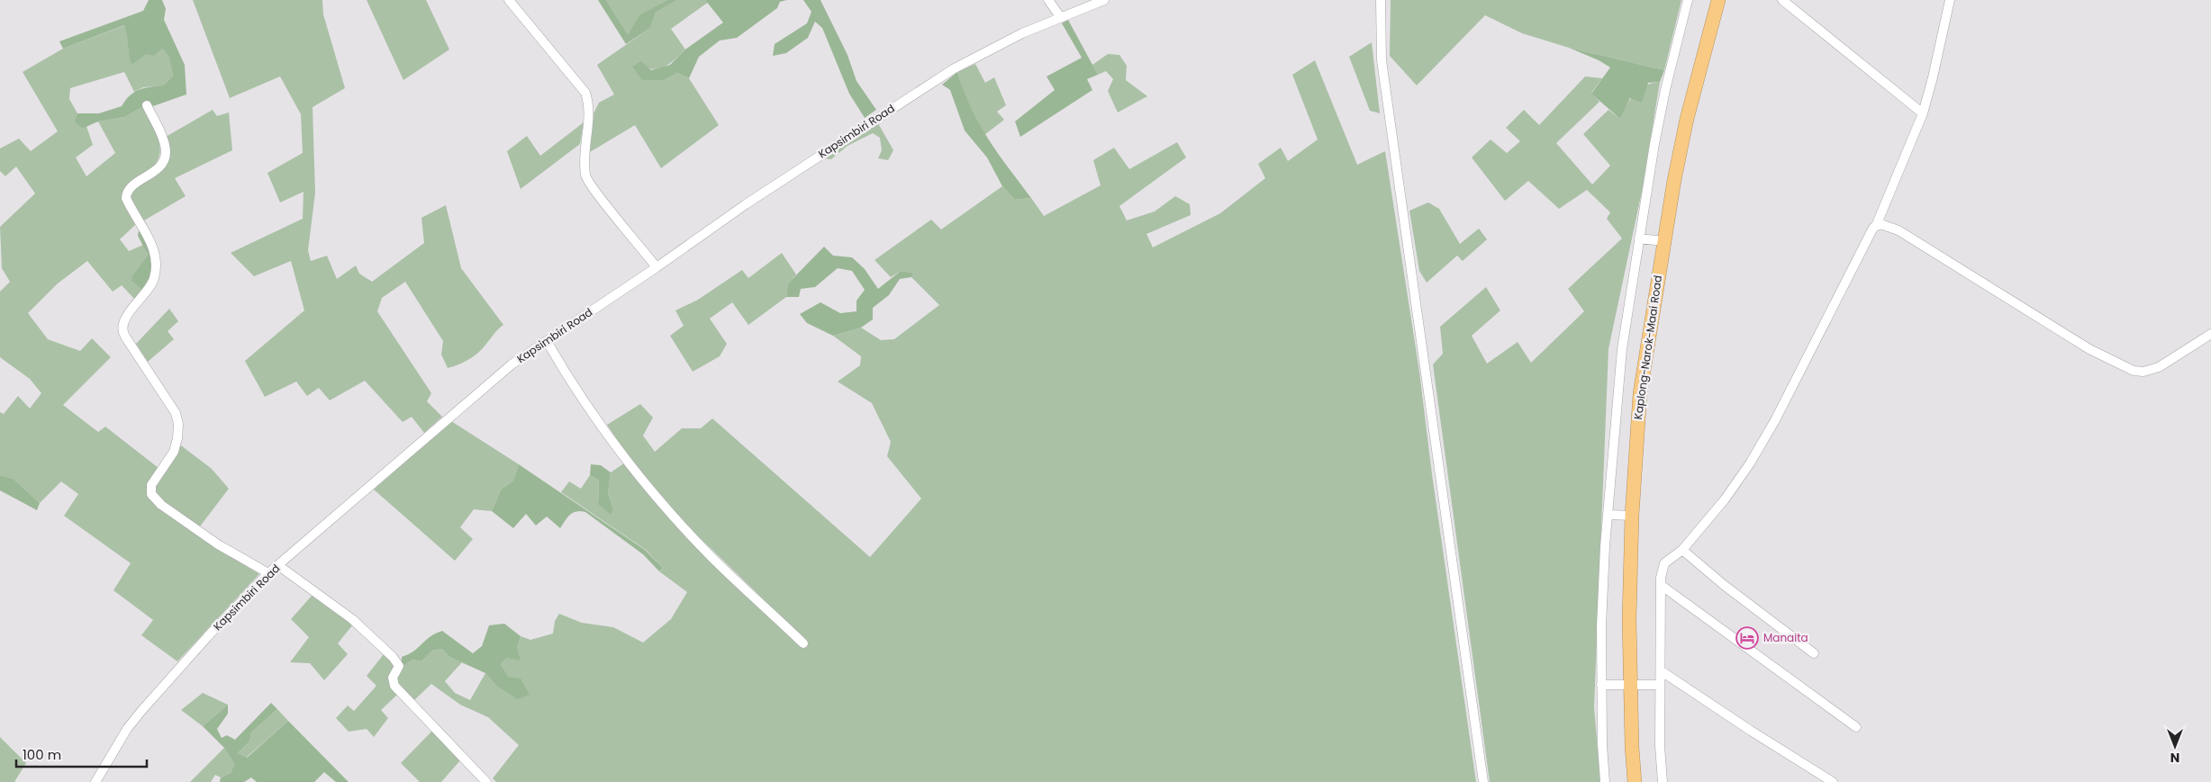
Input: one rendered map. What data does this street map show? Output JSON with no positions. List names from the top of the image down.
{
  "streets": {
    "highway": ["Kaplong-Narok-Maai Road"],
    "street": ["Kapsimbiri Road"]
  },
  "places": {
    "hotel": ["Manaita"]
  },
  "scale_bar": "100 m",
  "north": "bottom"
}
